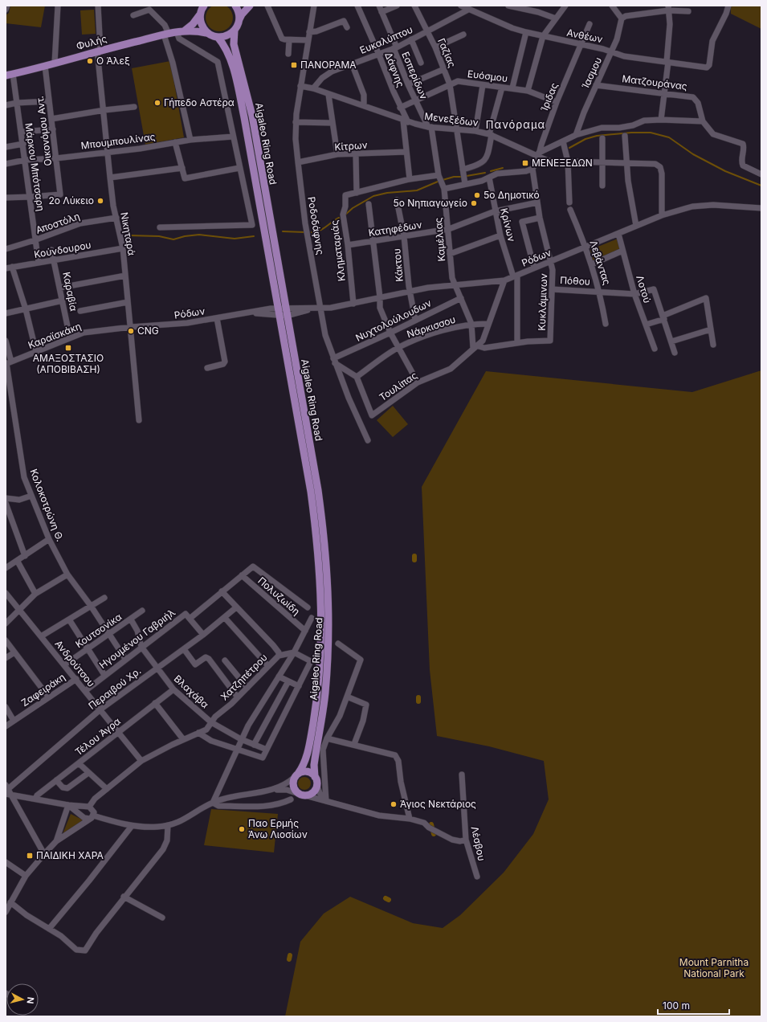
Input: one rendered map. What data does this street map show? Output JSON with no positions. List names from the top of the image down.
{
  "streets": {
    "main road": ["Φυλής", "Aigaleo Ring Road"],
    "street": [
      "Ανθέων",
      "Ευκαλύπτου",
      "Γαζίας",
      "Δάφνης",
      "Ίασμου",
      "Εσπερίδων",
      "Ευόσμου",
      "Ματζουράνας",
      "Ίριδας",
      "Μενεξέδων",
      "Οικονόμου Αντ.",
      "Μπουμπουλίνας",
      "Κίτρων",
      "Μάρκου Μπότσαρη",
      "Αποστόλη",
      "Κρίνων",
      "Ροδοδάφνης",
      "Κατηφέδων",
      "Νικηταρά",
      "Καμέλιας",
      "Κούνδουρου",
      "Κληματαριάς",
      "Ρόδων",
      "Λεβάντας",
      "Κάκτου",
      "Πόθου",
      "Λοτού",
      "Καραβία",
      "Κυκλάμινων",
      "Νυχτολούλουδων",
      "Νάρκισσου",
      "Καραϊσκάκη",
      "Τουλίπας",
      "Κολοκοτρώνη Θ.",
      "Πολυζωίδη",
      "Κουτσονίκα",
      "Ηγουμένου Γαβριήλ",
      "Ανδρούτσου",
      "Χατζηπέτρου",
      "Περαιβού Χρ.",
      "Ζαφειράκη",
      "Βλαχάβα",
      "Τέλου Άγρα",
      "Λέσβου"
    ]
  },
  "crossings": [
    ["Ανθέων", "Ευκαλύπτου"],
    ["Ανθέων", "Ίασμου"],
    ["Ανθέων", "Ίριδας"],
    ["Ευκαλύπτου", "Γαζίας"],
    ["Ευκαλύπτου", "Δάφνης"],
    ["Ευκαλύπτου", "Εσπερίδων"],
    ["Ευκαλύπτου", "Μενεξέδων"],
    ["Φυλής", "Οικονόμου Αντ."],
    ["Φυλής", "Aigaleo Ring Road"],
    ["Φυλής", "Μάρκου Μπότσαρη"],
    ["Φυλής", "Νικηταρά"],
    ["Γαζίας", "Ευόσμου"],
    ["Γαζίας", "Μενεξέδων"],
    ["Δάφνης", "Ευόσμου"],
    ["Δάφνης", "Μενεξέδων"],
    ["Ίασμου", "Ματζουράνας"],
    ["Εσπερίδων", "Ευόσμου"],
    ["Εσπερίδων", "Μενεξέδων"],
    ["Εσπερίδων", "Καμέλιας"],
    ["Ευόσμου", "Ίριδας"],
    ["Ίριδας", "Μενεξέδων"],
    ["Ίριδας", "Κυκλάμινων"],
    ["Μενεξέδων", "Ροδοδάφνης"],
    ["Μενεξέδων", "Καμέλιας"],
    ["Μενεξέδων", "Ρόδων"],
    ["Οικονόμου Αντ.", "Μπουμπουλίνας"],
    ["Οικονόμου Αντ.", "Μάρκου Μπότσαρη"],
    ["Μπουμπουλίνας", "Μάρκου Μπότσαρη"],
    ["Μπουμπουλίνας", "Νικηταρά"],
    ["Aigaleo Ring Road", "Ρόδων"],
    ["Κίτρων", "Ροδοδάφνης"],
    ["Μάρκου Μπότσαρη", "Αποστόλη"],
    ["Μάρκου Μπότσαρη", "Κούνδουρου"],
    ["Αποστόλη", "Νικηταρά"],
    ["Κρίνων", "Κατηφέδων"],
    ["Κρίνων", "Ρόδων"],
    ["Κρίνων", "Κυκλάμινων"],
    ["Ροδοδάφνης", "Ρόδων"],
    ["Ροδοδάφνης", "Νυχτολούλουδων"],
    ["Κατηφέδων", "Καμέλιας"],
    ["Κατηφέδων", "Κληματαριάς"],
    ["Κατηφέδων", "Κάκτου"],
    ["Κατηφέδων", "Κυκλάμινων"],
    ["Νικηταρά", "Κούνδουρου"],
    ["Νικηταρά", "Ρόδων"],
    ["Νικηταρά", "Καραϊσκάκη"],
    ["Καμέλιας", "Ρόδων"],
    ["Καμέλιας", "Νυχτολούλουδων"],
    ["Καμέλιας", "Νάρκισσου"],
    ["Καμέλιας", "Τουλίπας"],
    ["Κούνδουρου", "Καραβία"],
    ["Κληματαριάς", "Ρόδων"],
    ["Ρόδων", "Λεβάντας"],
    ["Ρόδων", "Κάκτου"],
    ["Ρόδων", "Λοτού"],
    ["Ρόδων", "Κυκλάμινων"],
    ["Ρόδων", "Καραϊσκάκη"],
    ["Λεβάντας", "Πόθου"],
    ["Κάκτου", "Νυχτολούλουδων"],
    ["Πόθου", "Λοτού"],
    ["Πόθου", "Κυκλάμινων"],
    ["Καραβία", "Καραϊσκάκη"],
    ["Νάρκισσου", "Τουλίπας"],
    ["Καραϊσκάκη", "Κολοκοτρώνη Θ."],
    ["Κολοκοτρώνη Θ.", "Κουτσονίκα"],
    ["Κολοκοτρώνη Θ.", "Ηγουμένου Γαβριήλ"],
    ["Κουτσονίκα", "Ανδρούτσου"],
    ["Κουτσονίκα", "Βλαχάβα"],
    ["Ηγουμένου Γαβριήλ", "Ανδρούτσου"],
    ["Ηγουμένου Γαβριήλ", "Βλαχάβα"],
    ["Ανδρούτσου", "Χατζηπέτρου"],
    ["Ανδρούτσου", "Περαιβού Χρ."],
    ["Ανδρούτσου", "Ζαφειράκη"],
    ["Ανδρούτσου", "Τέλου Άγρα"],
    ["Χατζηπέτρου", "Βλαχάβα"],
    ["Περαιβού Χρ.", "Βλαχάβα"],
    ["Βλαχάβα", "Τέλου Άγρα"]
  ],
  "districts": ["Πανόραμα"],
  "parks": ["Mount Parnitha National Park"],
  "places": {
    "other": [
      "Ο Άλεξ",
      "Γήπεδο Αστέρα",
      "5ο Δημοτικό",
      "2ο Λύκειο",
      "5ο Νηπιαγωγείο",
      "CNG",
      "Άγιος Νεκτάριος",
      "Παο Ερμής Άνω Λιοσίων"
    ],
    "transit": [
      "ΠΑΝΟΡΑΜΑ",
      "ΜΕΝΕΞΕΔΩΝ",
      "ΑΜΑΞΟΣΤΑΣΙΟ (ΑΠΟΒΙΒΑΣΗ)",
      "ΠΑΙΔΙΚΗ ΧΑΡΑ"
    ]
  },
  "scale_bar": "100 m",
  "north": "right"
}
